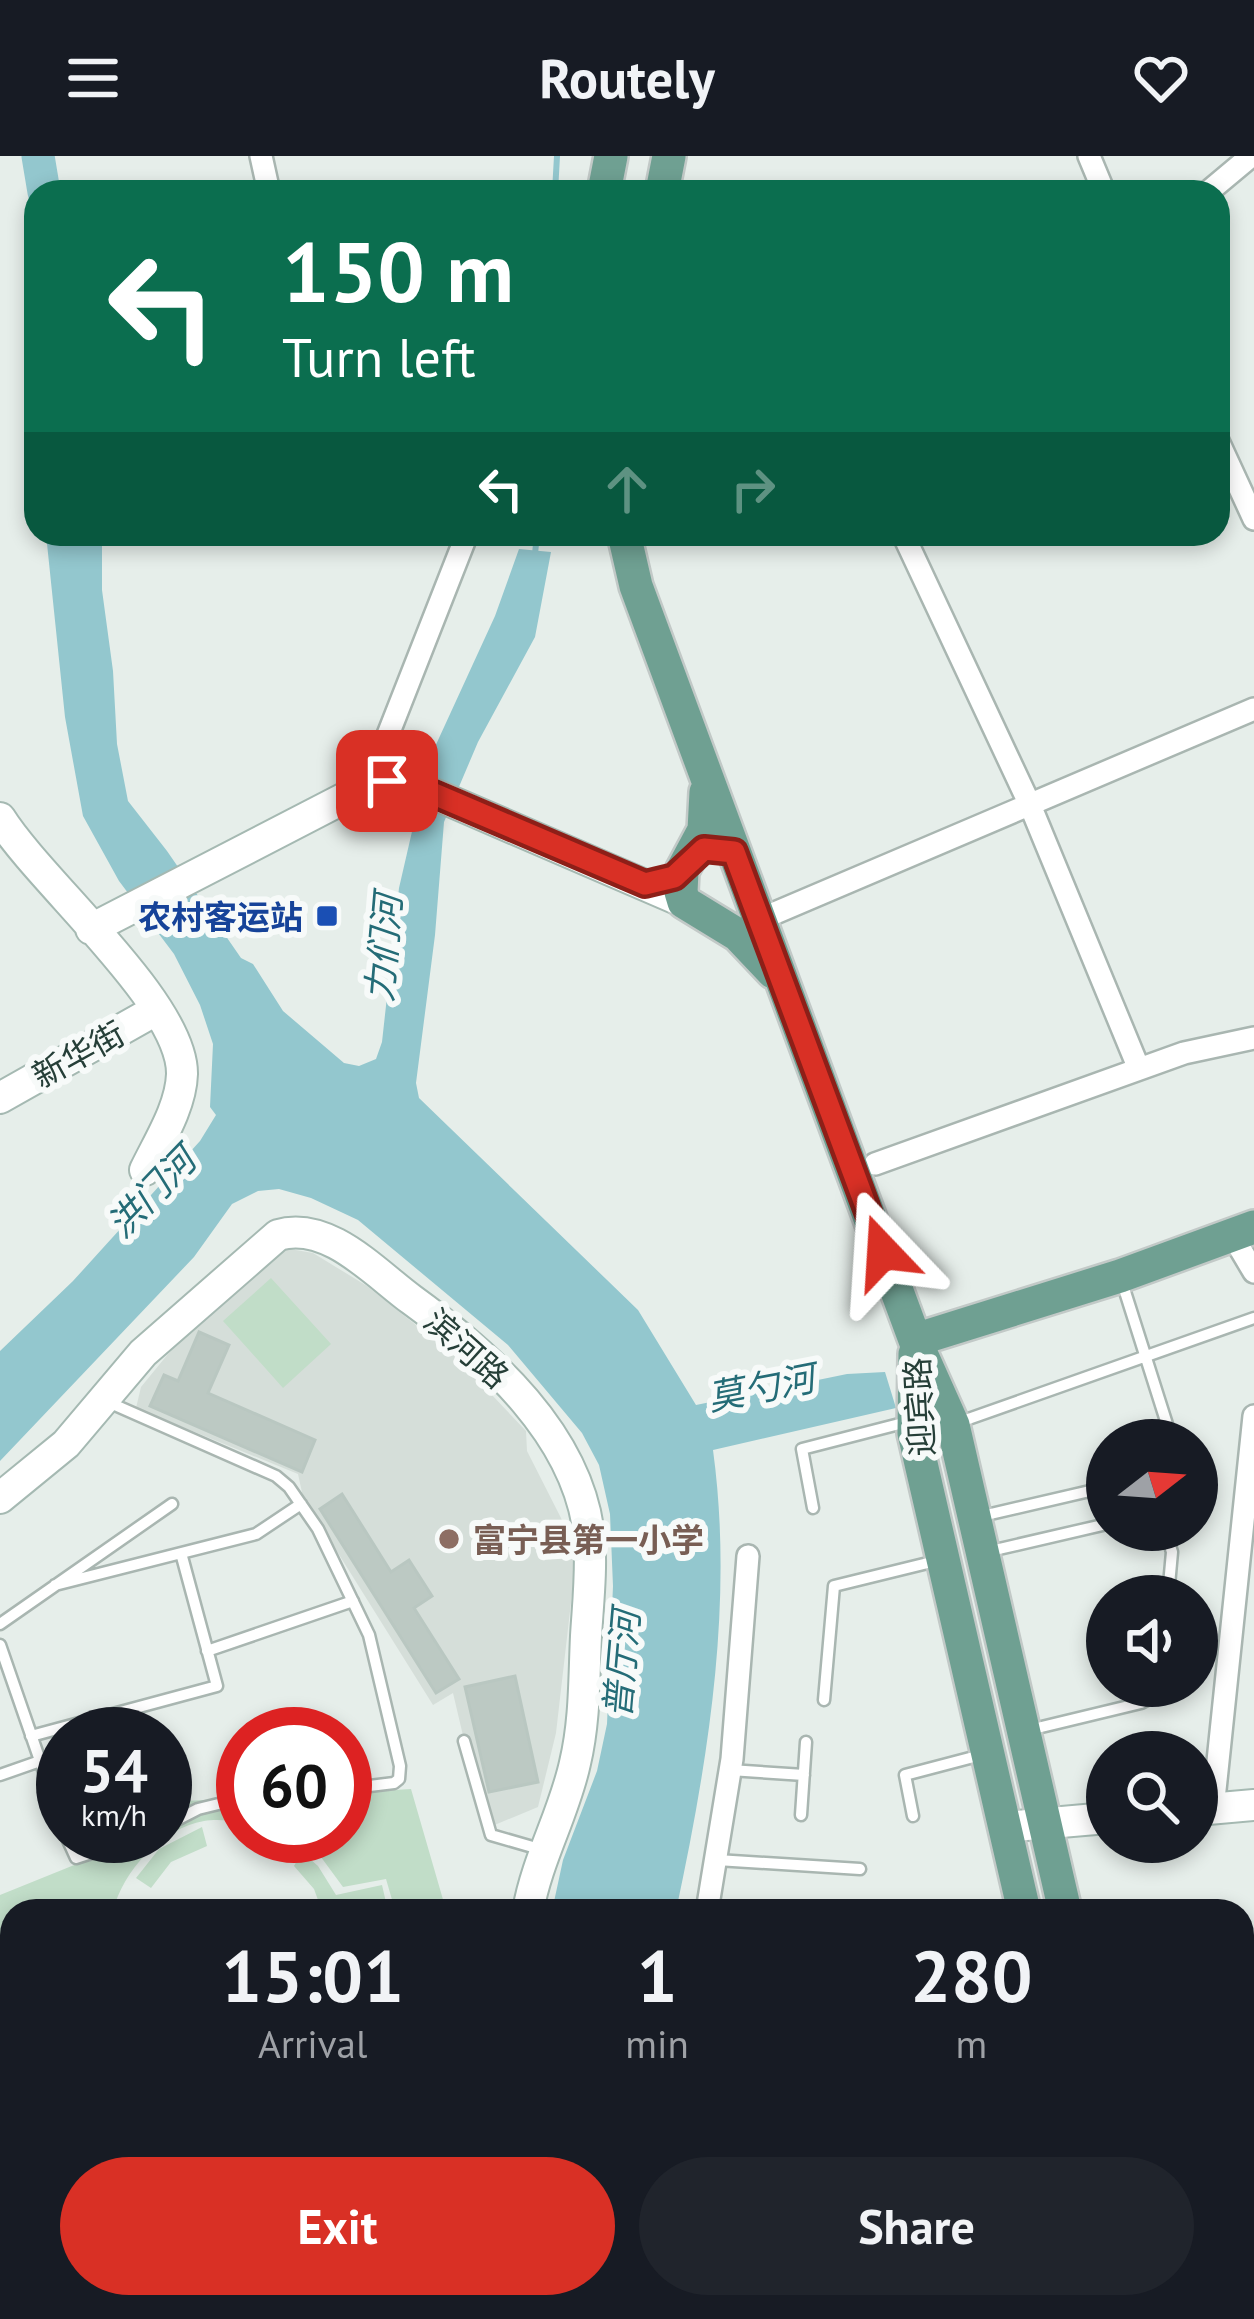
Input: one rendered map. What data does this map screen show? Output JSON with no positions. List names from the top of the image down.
{
  "streets": {
    "main road": ["迎宾路"],
    "street": ["新华街", "滨河路"]
  },
  "water": [
    "力们河",
    "洪门河",
    "莫勺河",
    "普厅河"
  ],
  "places": {
    "transit": ["农村客运站"],
    "other": ["富宁县第一小学"]
  },
  "north": "right",
  "page": {
    "header": "Routely",
    "turn": ["150 m", "Turn left"],
    "speed": "54 km/h",
    "limit": "60",
    "eta": [
      "15:01",
      "Arrival",
      "1",
      "min",
      "280",
      "m"
    ],
    "buttons": ["Exit", "Share"]
  }
}
